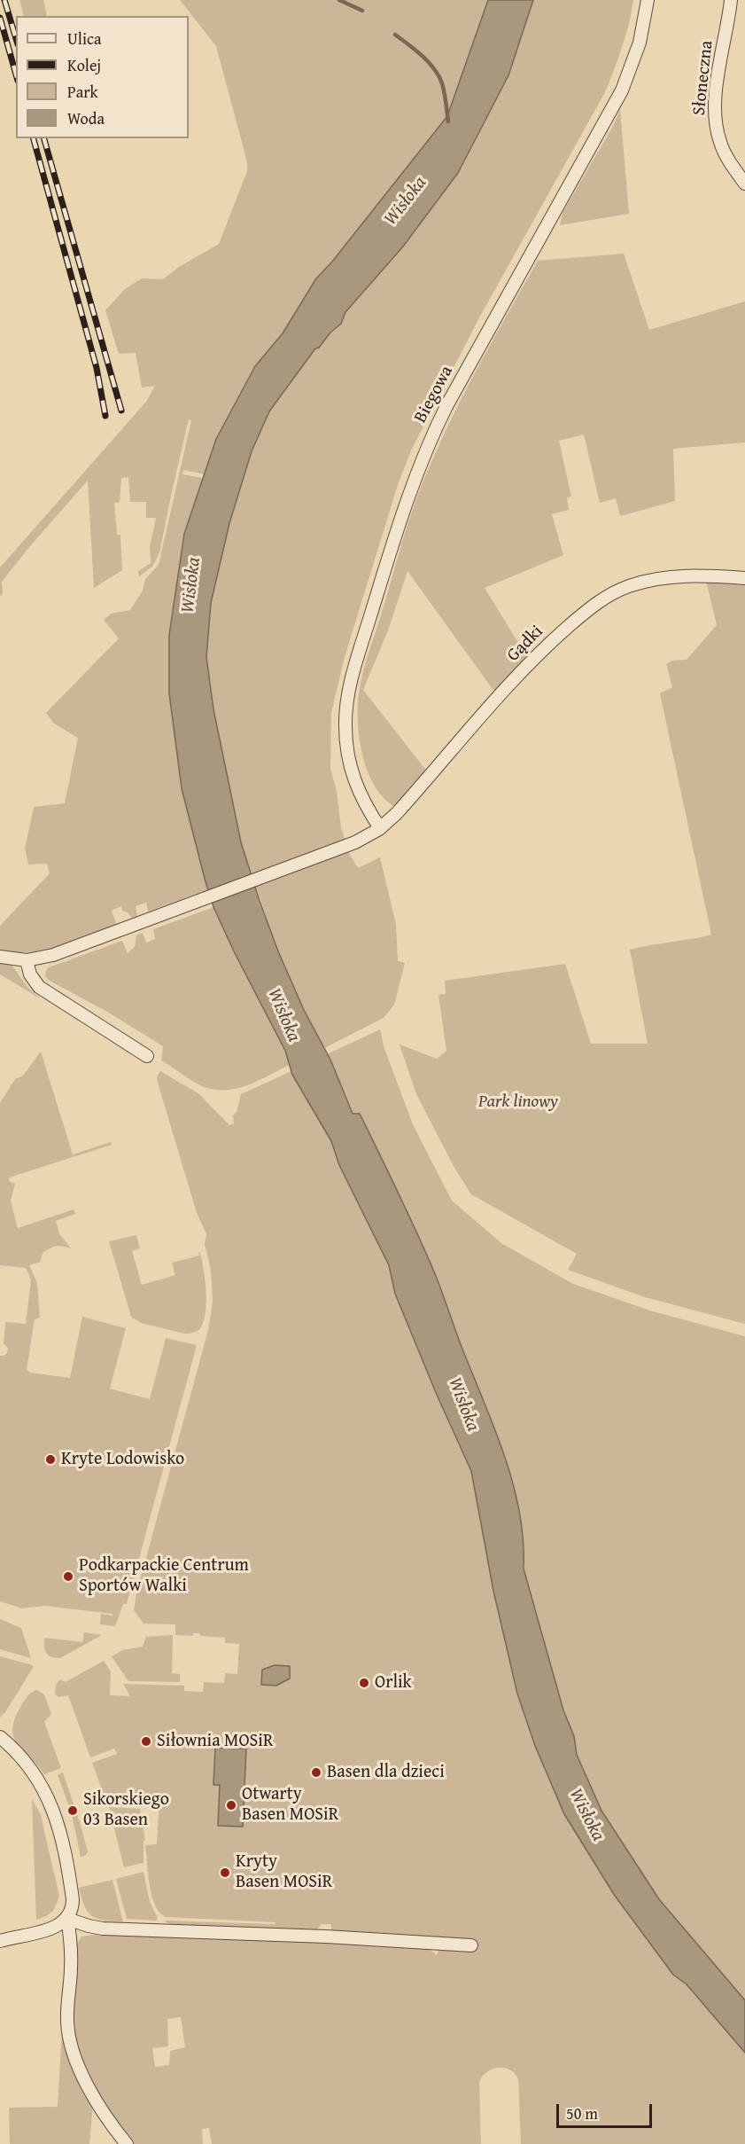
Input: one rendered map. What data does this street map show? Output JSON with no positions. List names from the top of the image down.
{
  "streets": {
    "street": ["Słoneczna", "Biegowa", "Gądki"]
  },
  "crossings": [
    ["Biegowa", "Gądki"]
  ],
  "water": ["Wisłoka"],
  "parks": ["Park linowy"],
  "places": [
    "Kryte Lodowisko",
    "Podkarpackie Centrum Sportów Walki",
    "Orlik",
    "Siłownia MOSiR",
    "Basen dla dzieci",
    "Otwarty Basen MOSiR",
    "Sikorskiego 03 Basen",
    "Kryty Basen MOSiR"
  ],
  "legend": [
    "Ulica",
    "Kolej",
    "Park",
    "Woda"
  ],
  "scale_bar": "50 m"
}
